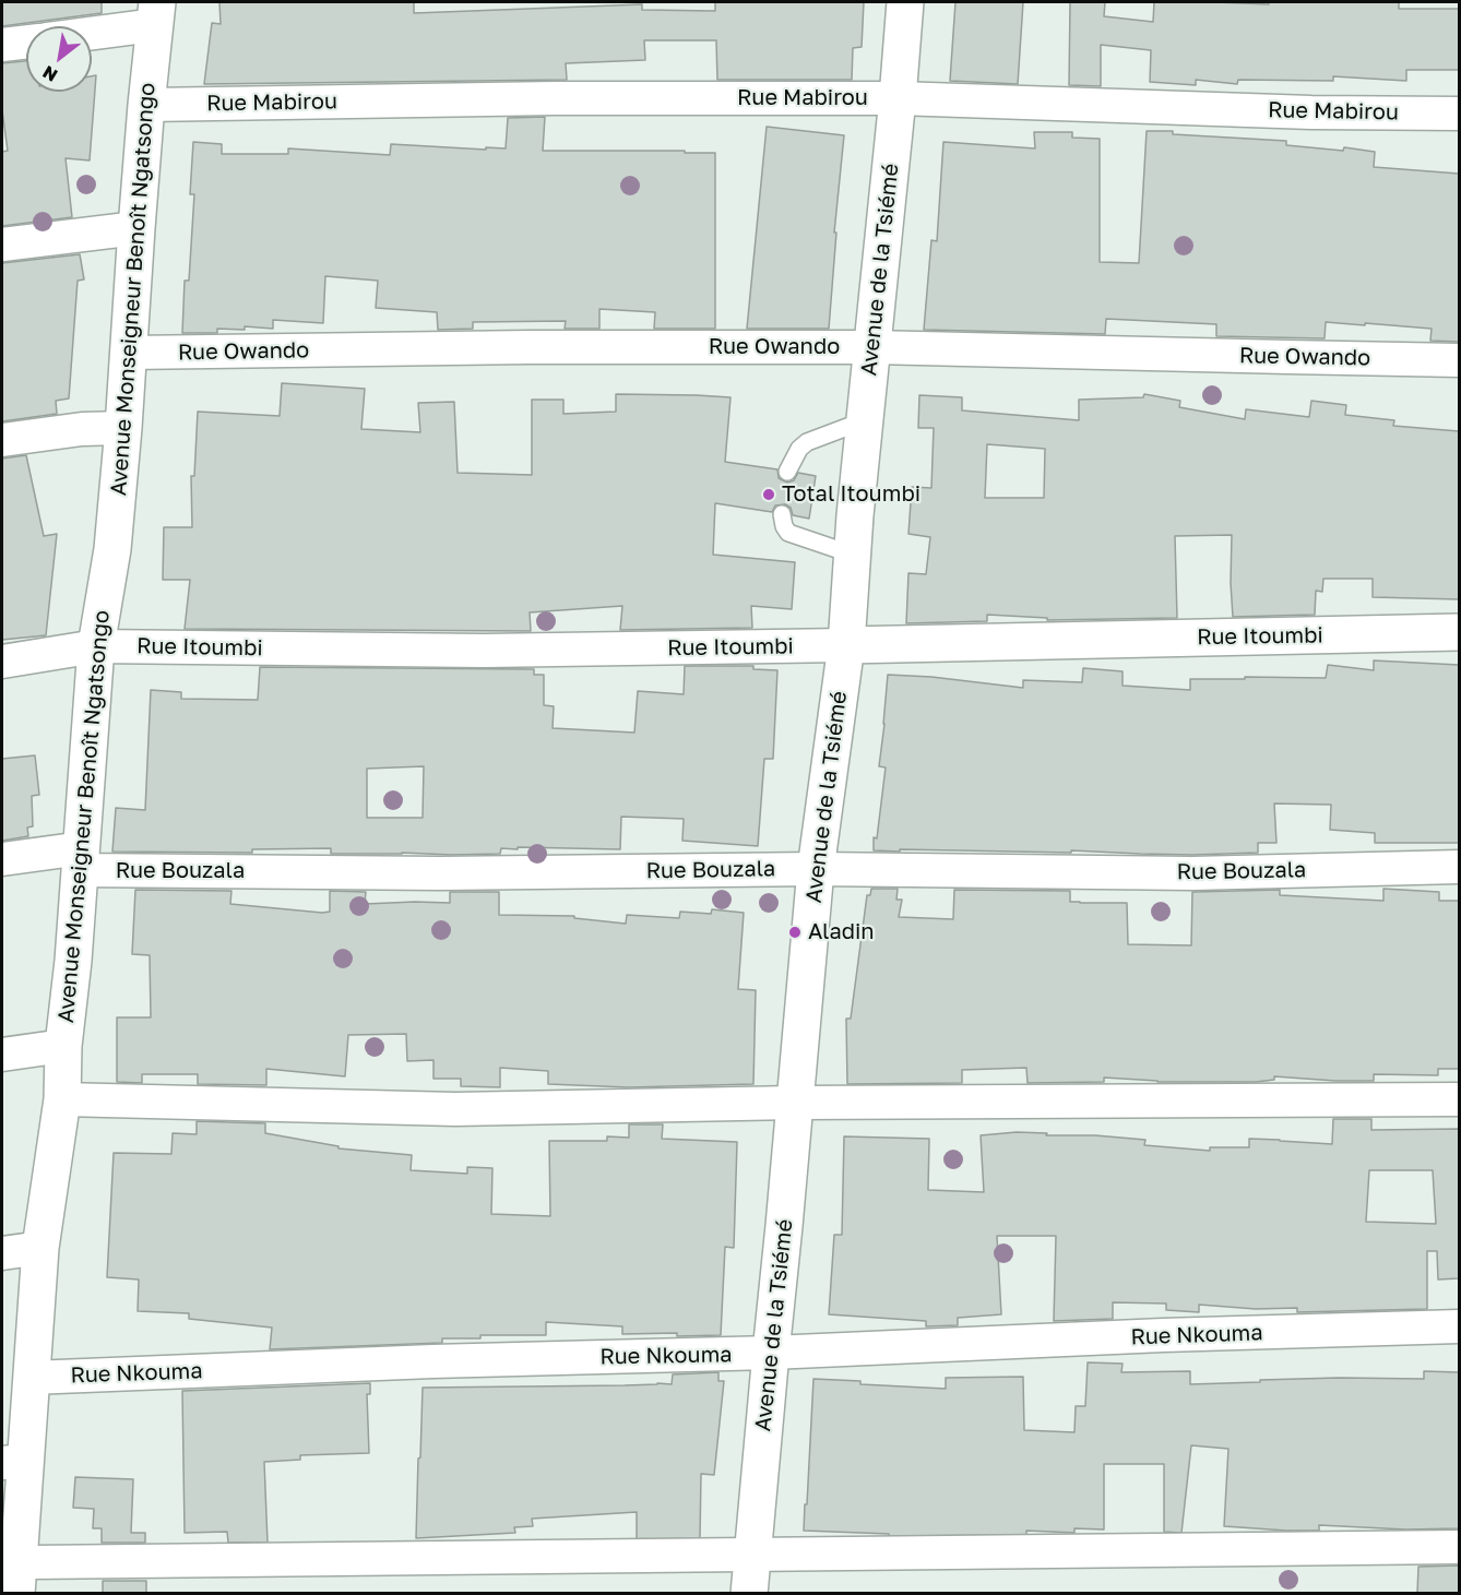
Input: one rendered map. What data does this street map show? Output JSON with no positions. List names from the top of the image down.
{
  "streets": {
    "street": [
      "Rue Mabirou",
      "Avenue de la Tsiémé",
      "Avenue Monseigneur Benoît Ngatsongo",
      "Rue Owando",
      "Rue Itoumbi",
      "Rue Bouzala",
      "Rue Nkouma"
    ]
  },
  "crossings": [
    ["Rue Mabirou", "Avenue de la Tsiémé"],
    ["Rue Mabirou", "Avenue Monseigneur Benoît Ngatsongo"],
    ["Avenue de la Tsiémé", "Rue Owando"],
    ["Avenue de la Tsiémé", "Rue Itoumbi"],
    ["Avenue de la Tsiémé", "Rue Bouzala"],
    ["Avenue de la Tsiémé", "Rue Nkouma"],
    ["Avenue Monseigneur Benoît Ngatsongo", "Rue Owando"],
    ["Avenue Monseigneur Benoît Ngatsongo", "Rue Itoumbi"],
    ["Avenue Monseigneur Benoît Ngatsongo", "Rue Bouzala"],
    ["Avenue Monseigneur Benoît Ngatsongo", "Rue Nkouma"]
  ],
  "places": ["Total Itoumbi", "Aladin"],
  "north": "bottom left"
}
